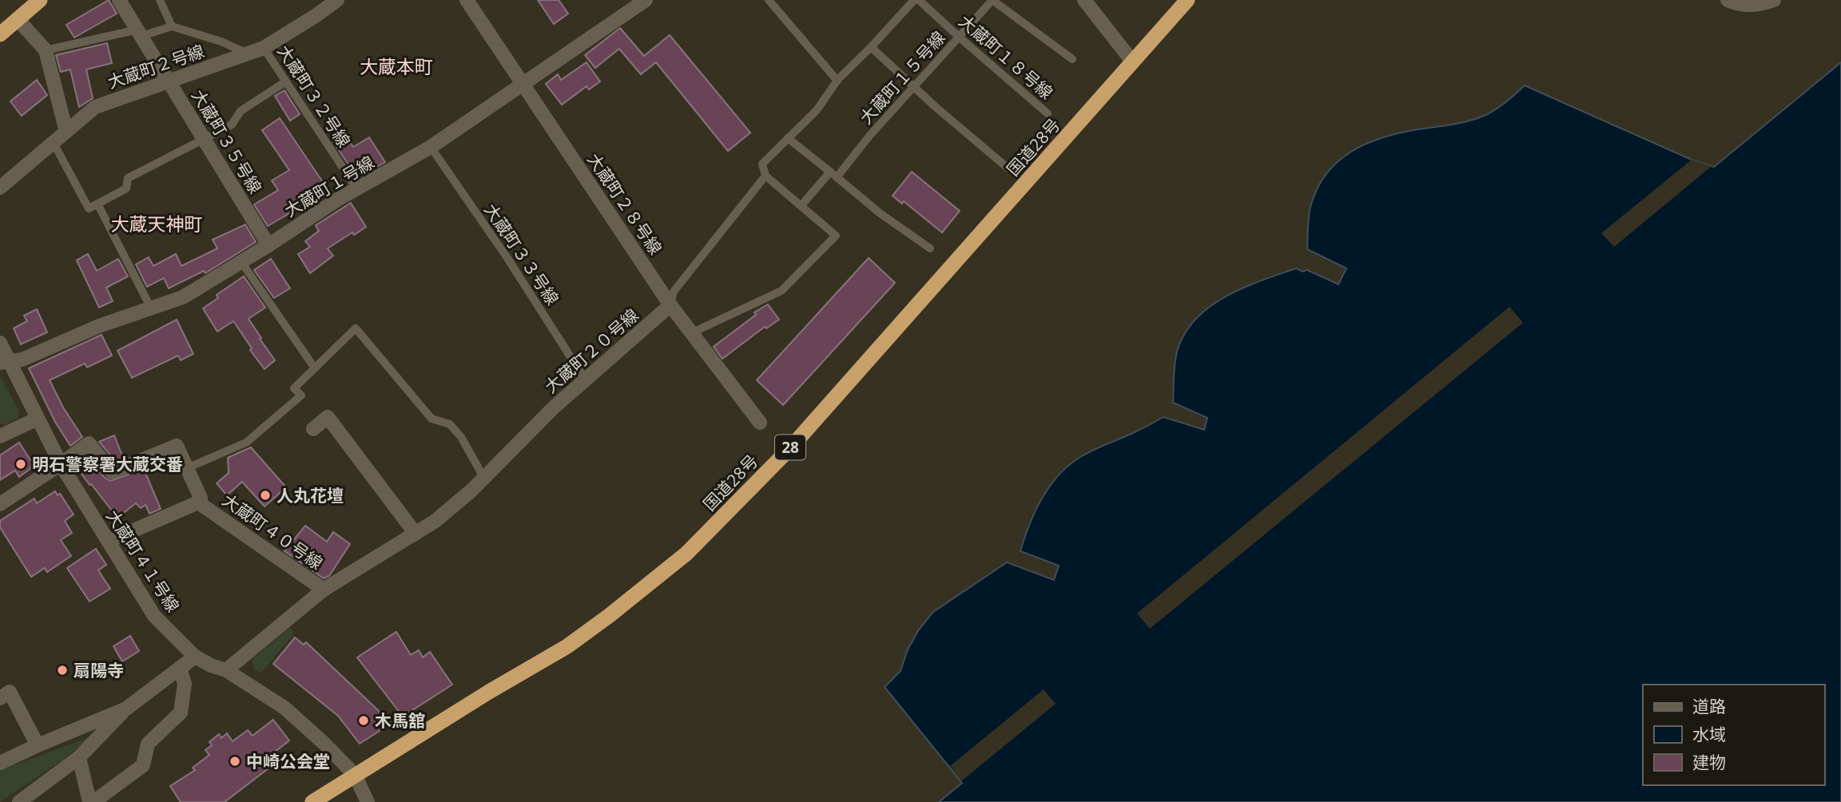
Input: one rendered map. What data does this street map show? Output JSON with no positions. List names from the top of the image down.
{
  "streets": {
    "highway": ["国道28号", "28"],
    "street": [
      "大蔵町２号線",
      "大蔵町３５号線",
      "大蔵町１号線",
      "大蔵町２８号線",
      "大蔵町２０号線",
      "大蔵町４０号線",
      "大蔵町４１号線"
    ],
    "lane": [
      "大蔵町１８号線",
      "大蔵町１５号線",
      "大蔵町３２号線",
      "大蔵町３３号線"
    ]
  },
  "crossings": [
    ["大蔵町１８号線", "大蔵町１５号線"],
    ["大蔵町２号線", "大蔵町３２号線"],
    ["大蔵町２号線", "大蔵町３５号線"],
    ["大蔵町３２号線", "大蔵町１号線"],
    ["大蔵町３５号線", "大蔵町１号線"],
    ["国道28号", "大蔵町４１号線"],
    ["大蔵町１号線", "大蔵町２８号線"],
    ["大蔵町１号線", "大蔵町３３号線"],
    ["大蔵町１号線", "大蔵町４１号線"],
    ["大蔵町２８号線", "大蔵町２０号線"],
    ["大蔵町３３号線", "大蔵町２０号線"],
    ["大蔵町２０号線", "大蔵町４０号線"],
    ["大蔵町２０号線", "大蔵町４１号線"],
    ["大蔵町４０号線", "大蔵町４１号線"]
  ],
  "districts": ["大蔵本町", "大蔵天神町"],
  "places": [
    "明石警察署大蔵交番",
    "人丸花壇",
    "扇陽寺",
    "木馬舘",
    "中崎公会堂"
  ],
  "legend": ["道路", "水域", "建物"]
}
